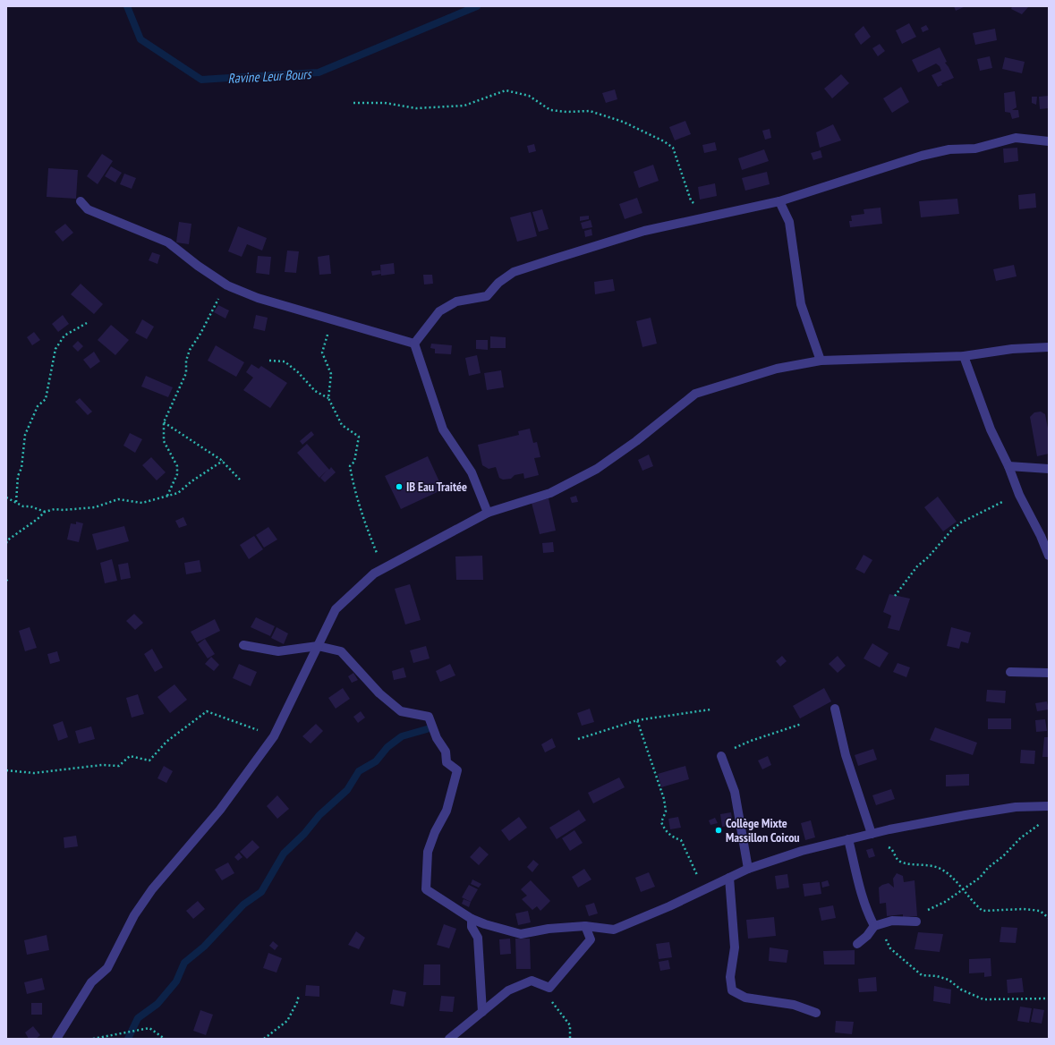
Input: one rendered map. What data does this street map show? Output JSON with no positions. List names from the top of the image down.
{
  "water": ["Ravine Leur Bours"],
  "places": ["IB Eau Traitée", "Collège Mixte Massillon Coicou"]
}
